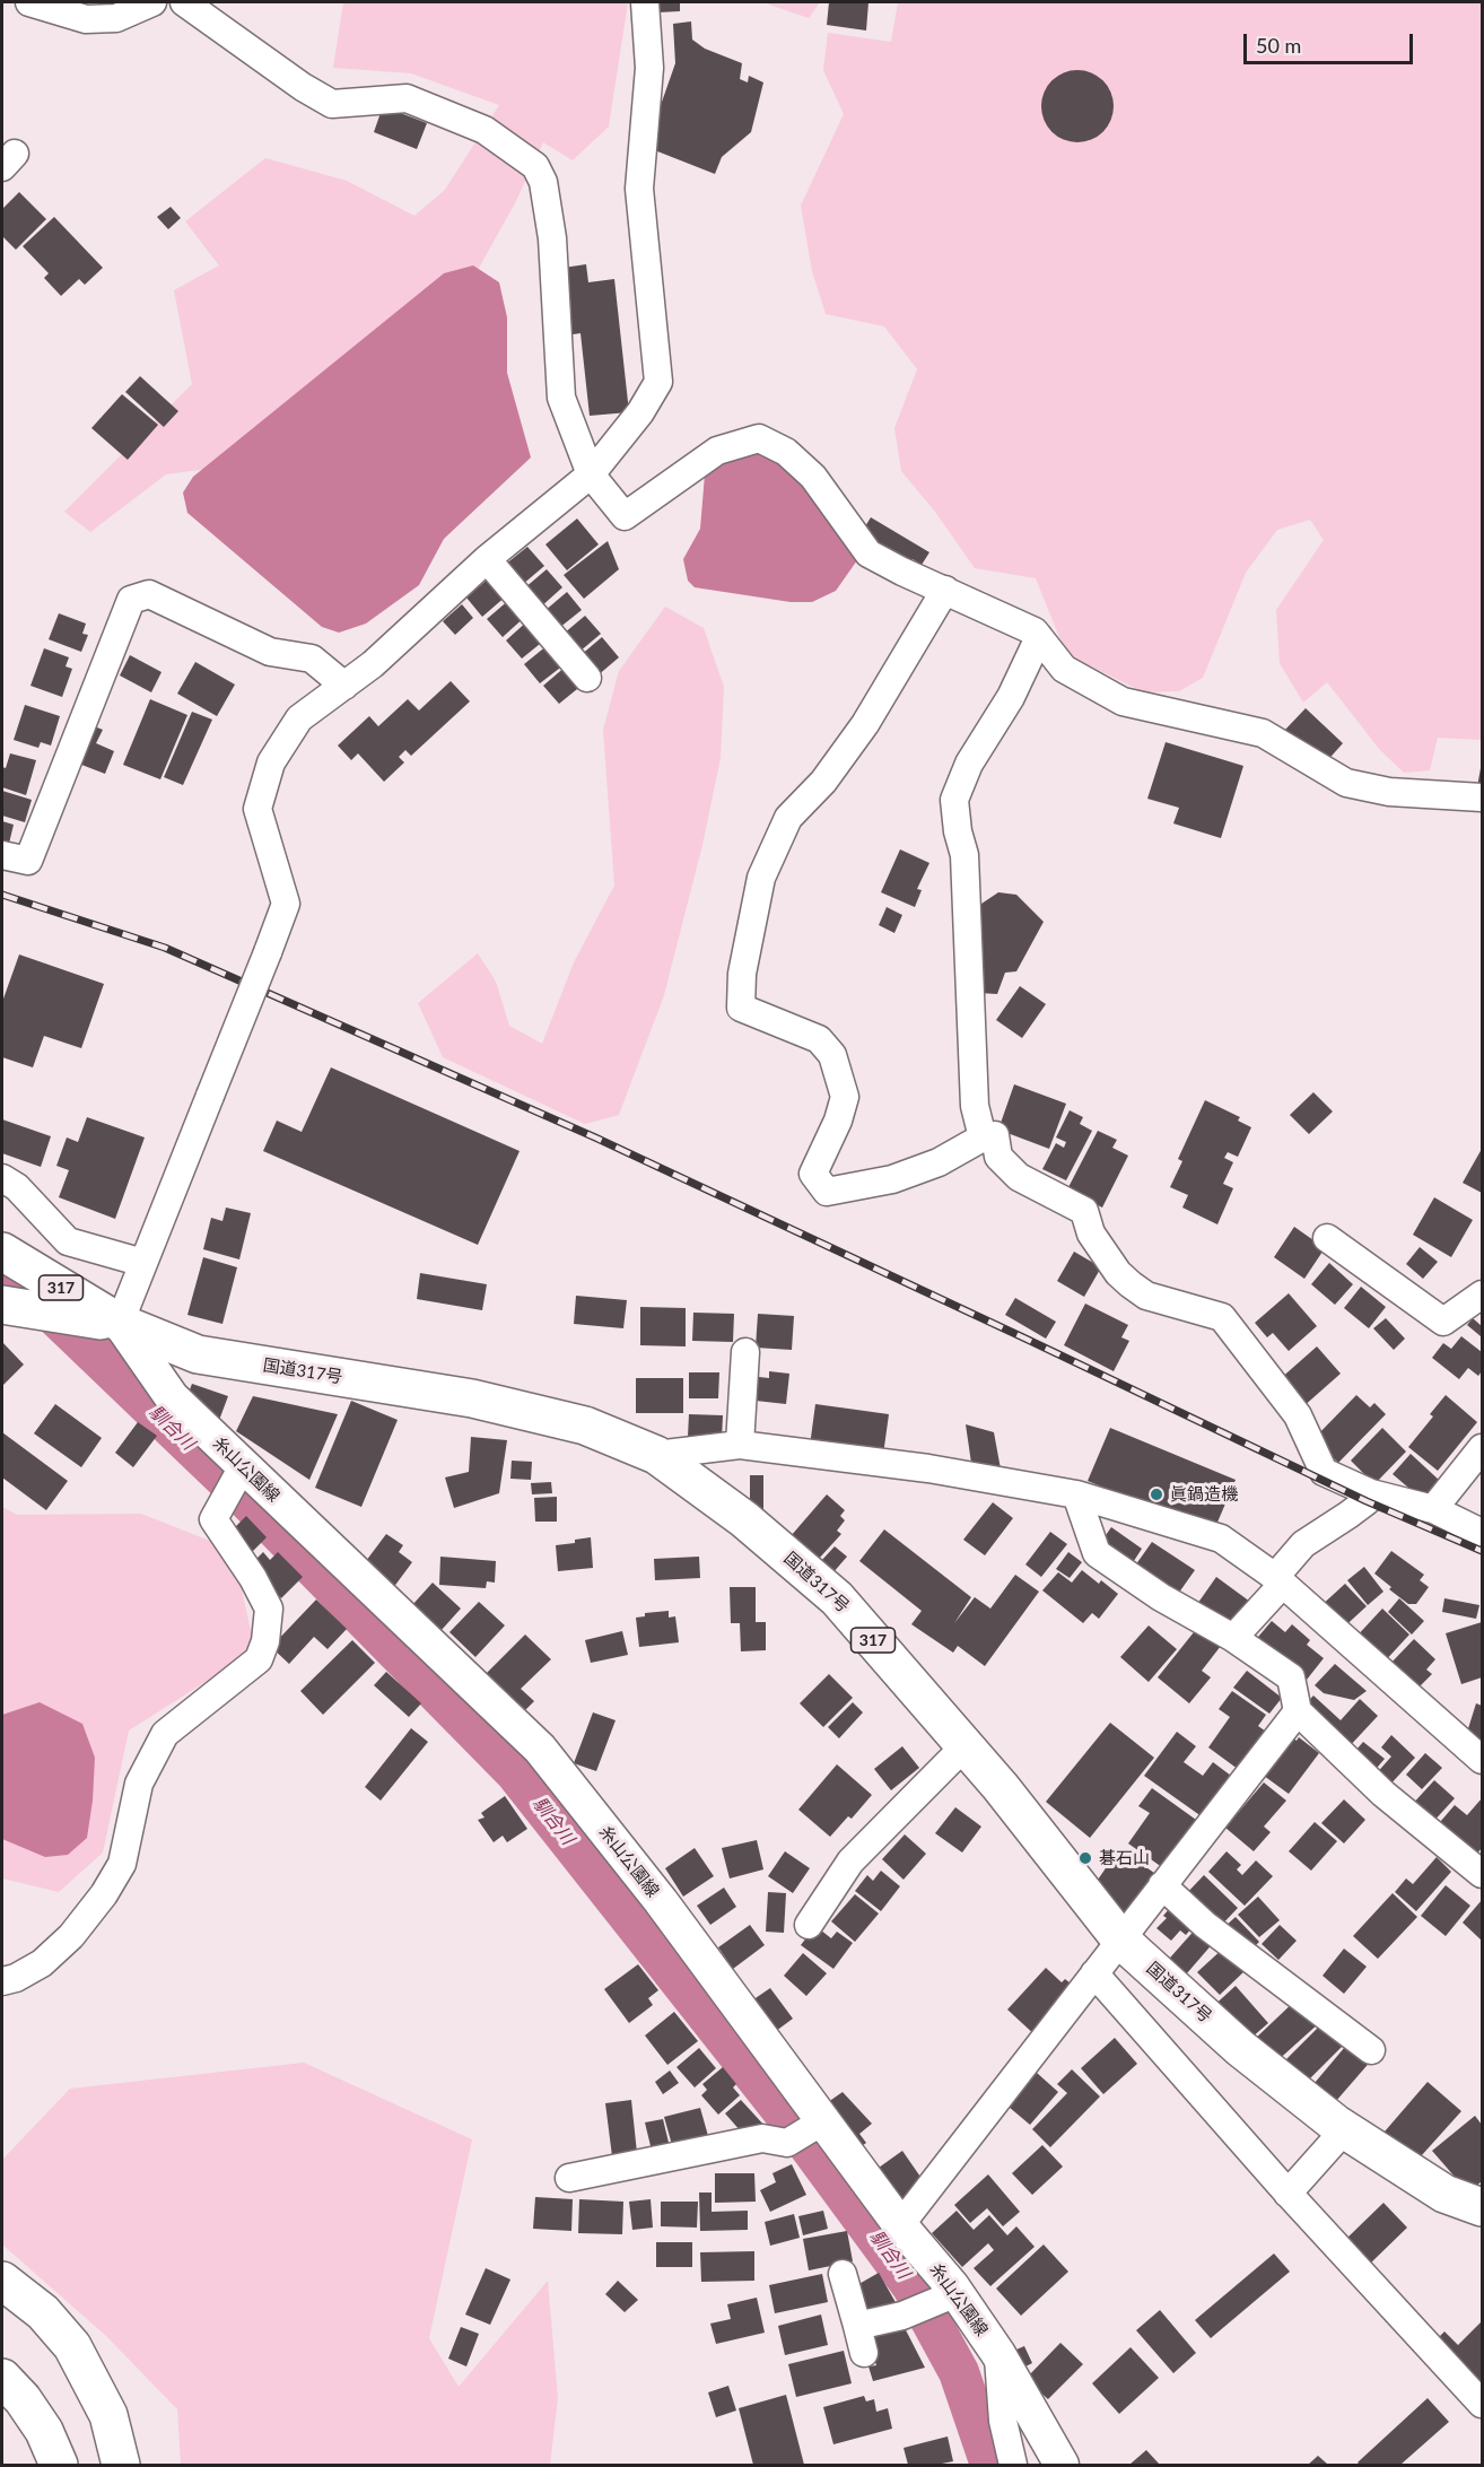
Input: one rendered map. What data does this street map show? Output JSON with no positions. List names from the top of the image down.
{
  "streets": {
    "highway": ["317", "国道317号"],
    "main road": ["糸山公園線"]
  },
  "crossings": [
    ["国道317号", "糸山公園線"]
  ],
  "water": ["馴合川"],
  "places": ["眞鍋造機", "碁石山"],
  "scale_bar": "50 m"
}
